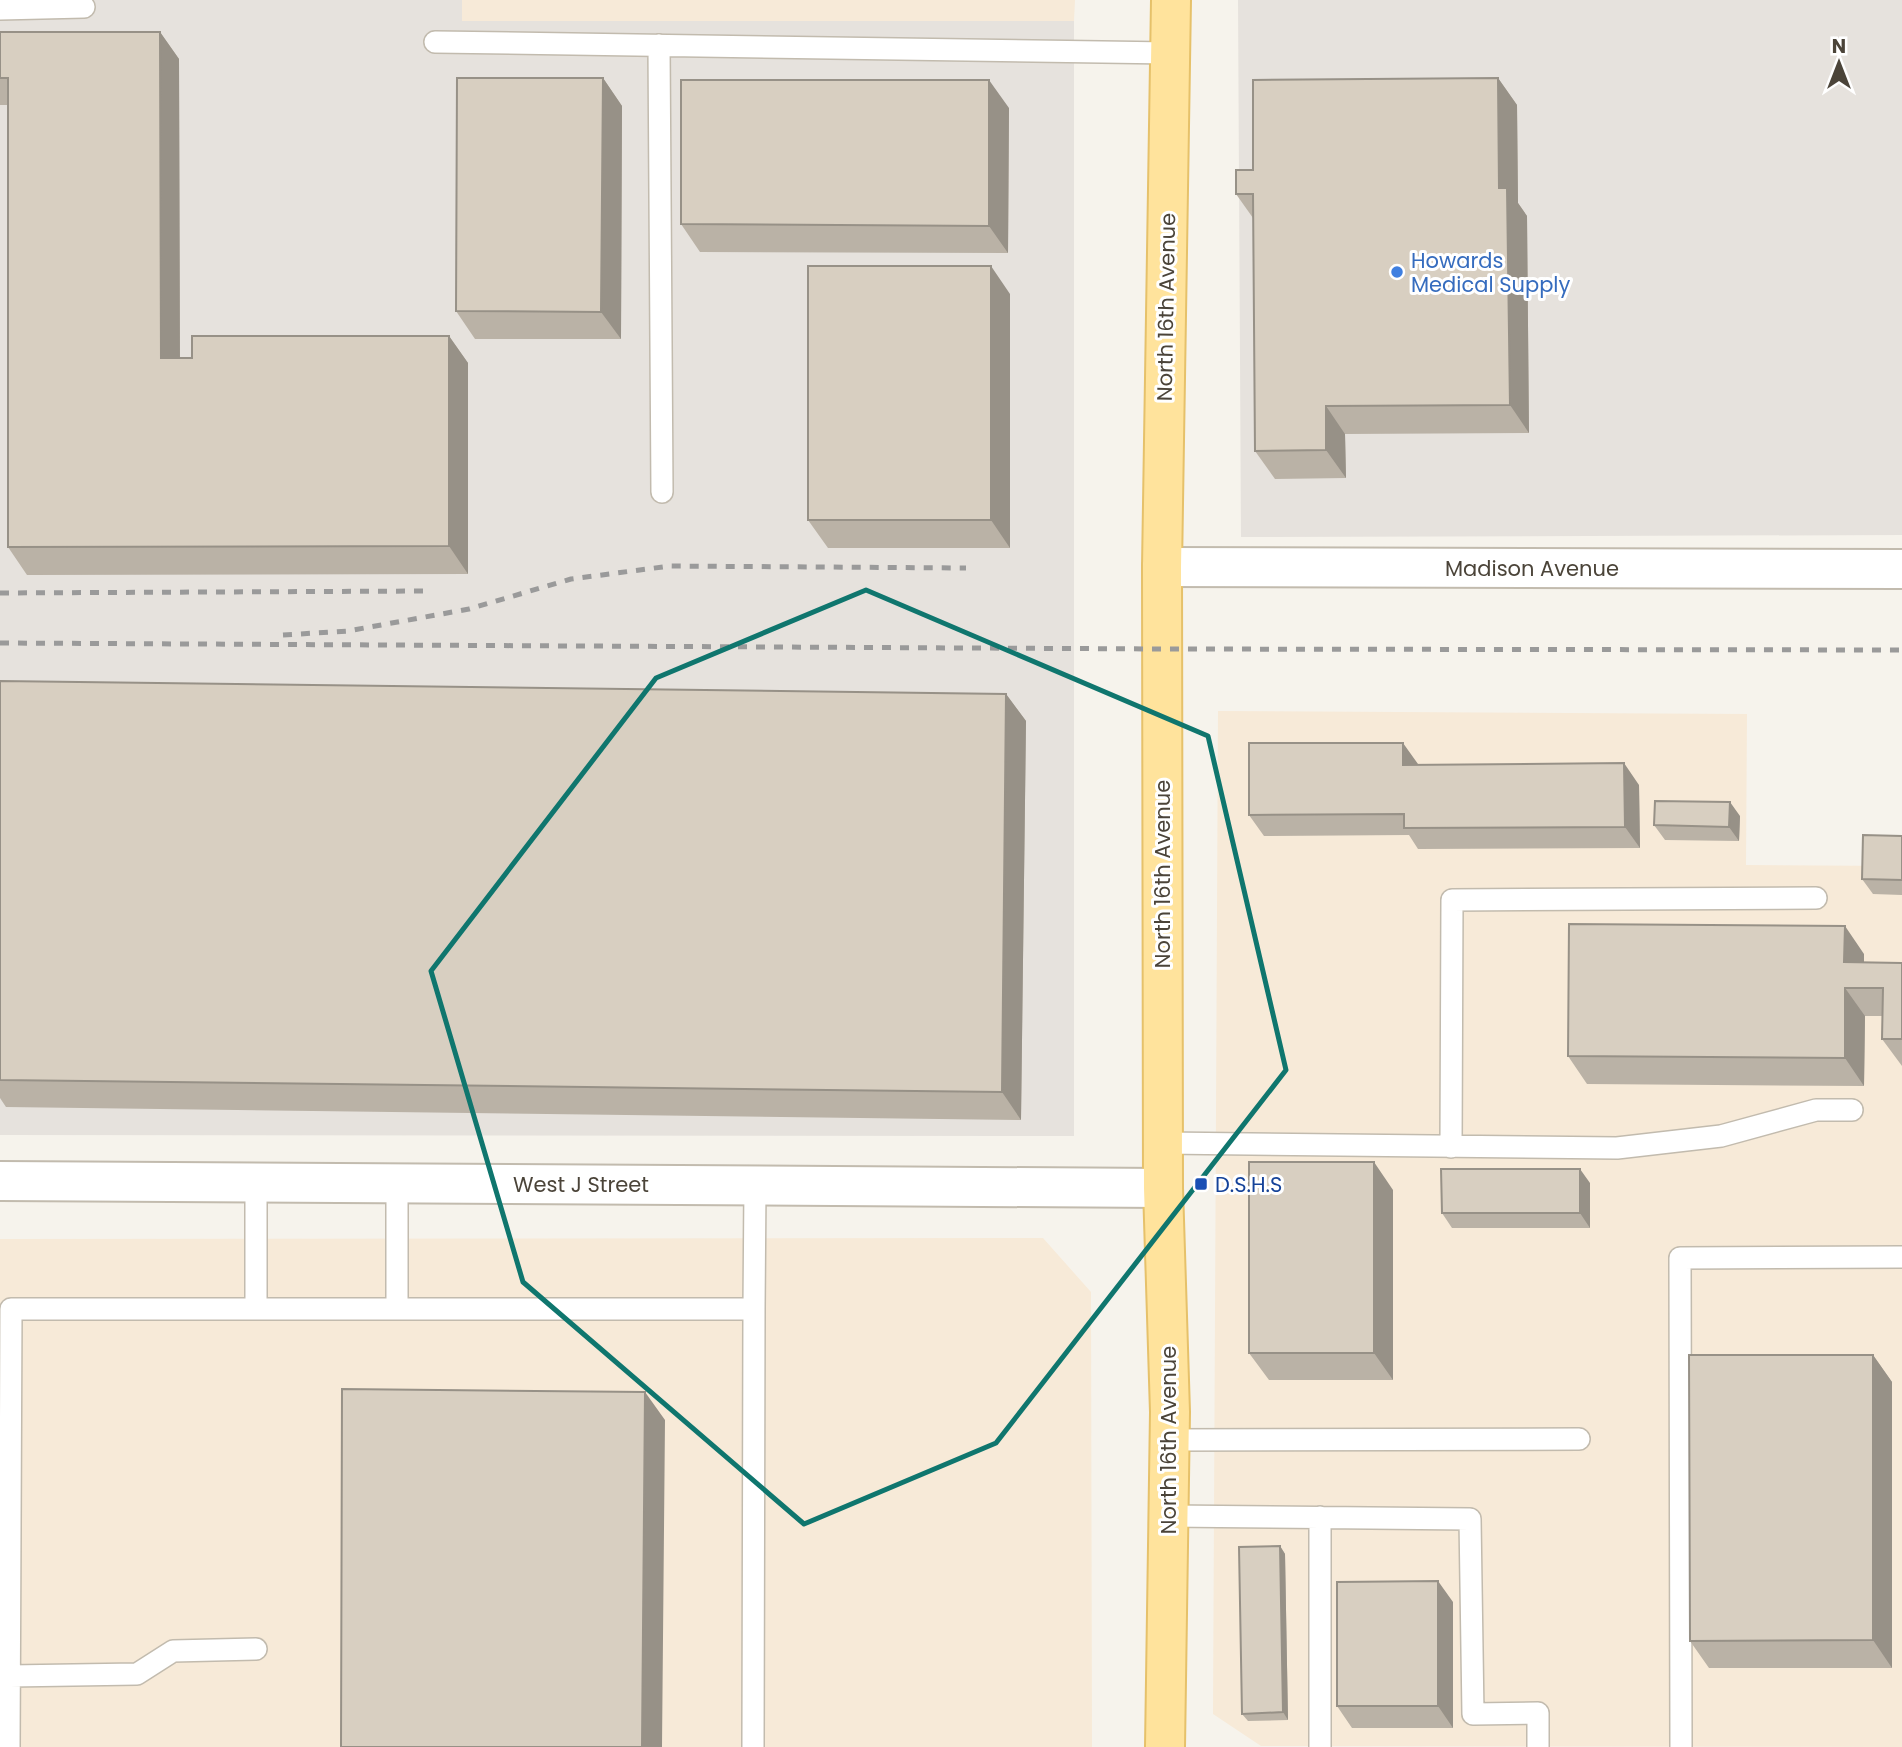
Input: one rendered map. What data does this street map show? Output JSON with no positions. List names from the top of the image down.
{
  "streets": {
    "main road": ["North 16th Avenue"],
    "street": ["Madison Avenue", "West J Street"]
  },
  "crossings": [
    ["North 16th Avenue", "Madison Avenue"],
    ["North 16th Avenue", "West J Street"]
  ],
  "places": {
    "other": ["Howards Medical Supply"],
    "transit": ["D.S.H.S"]
  },
  "north": "top"
}
